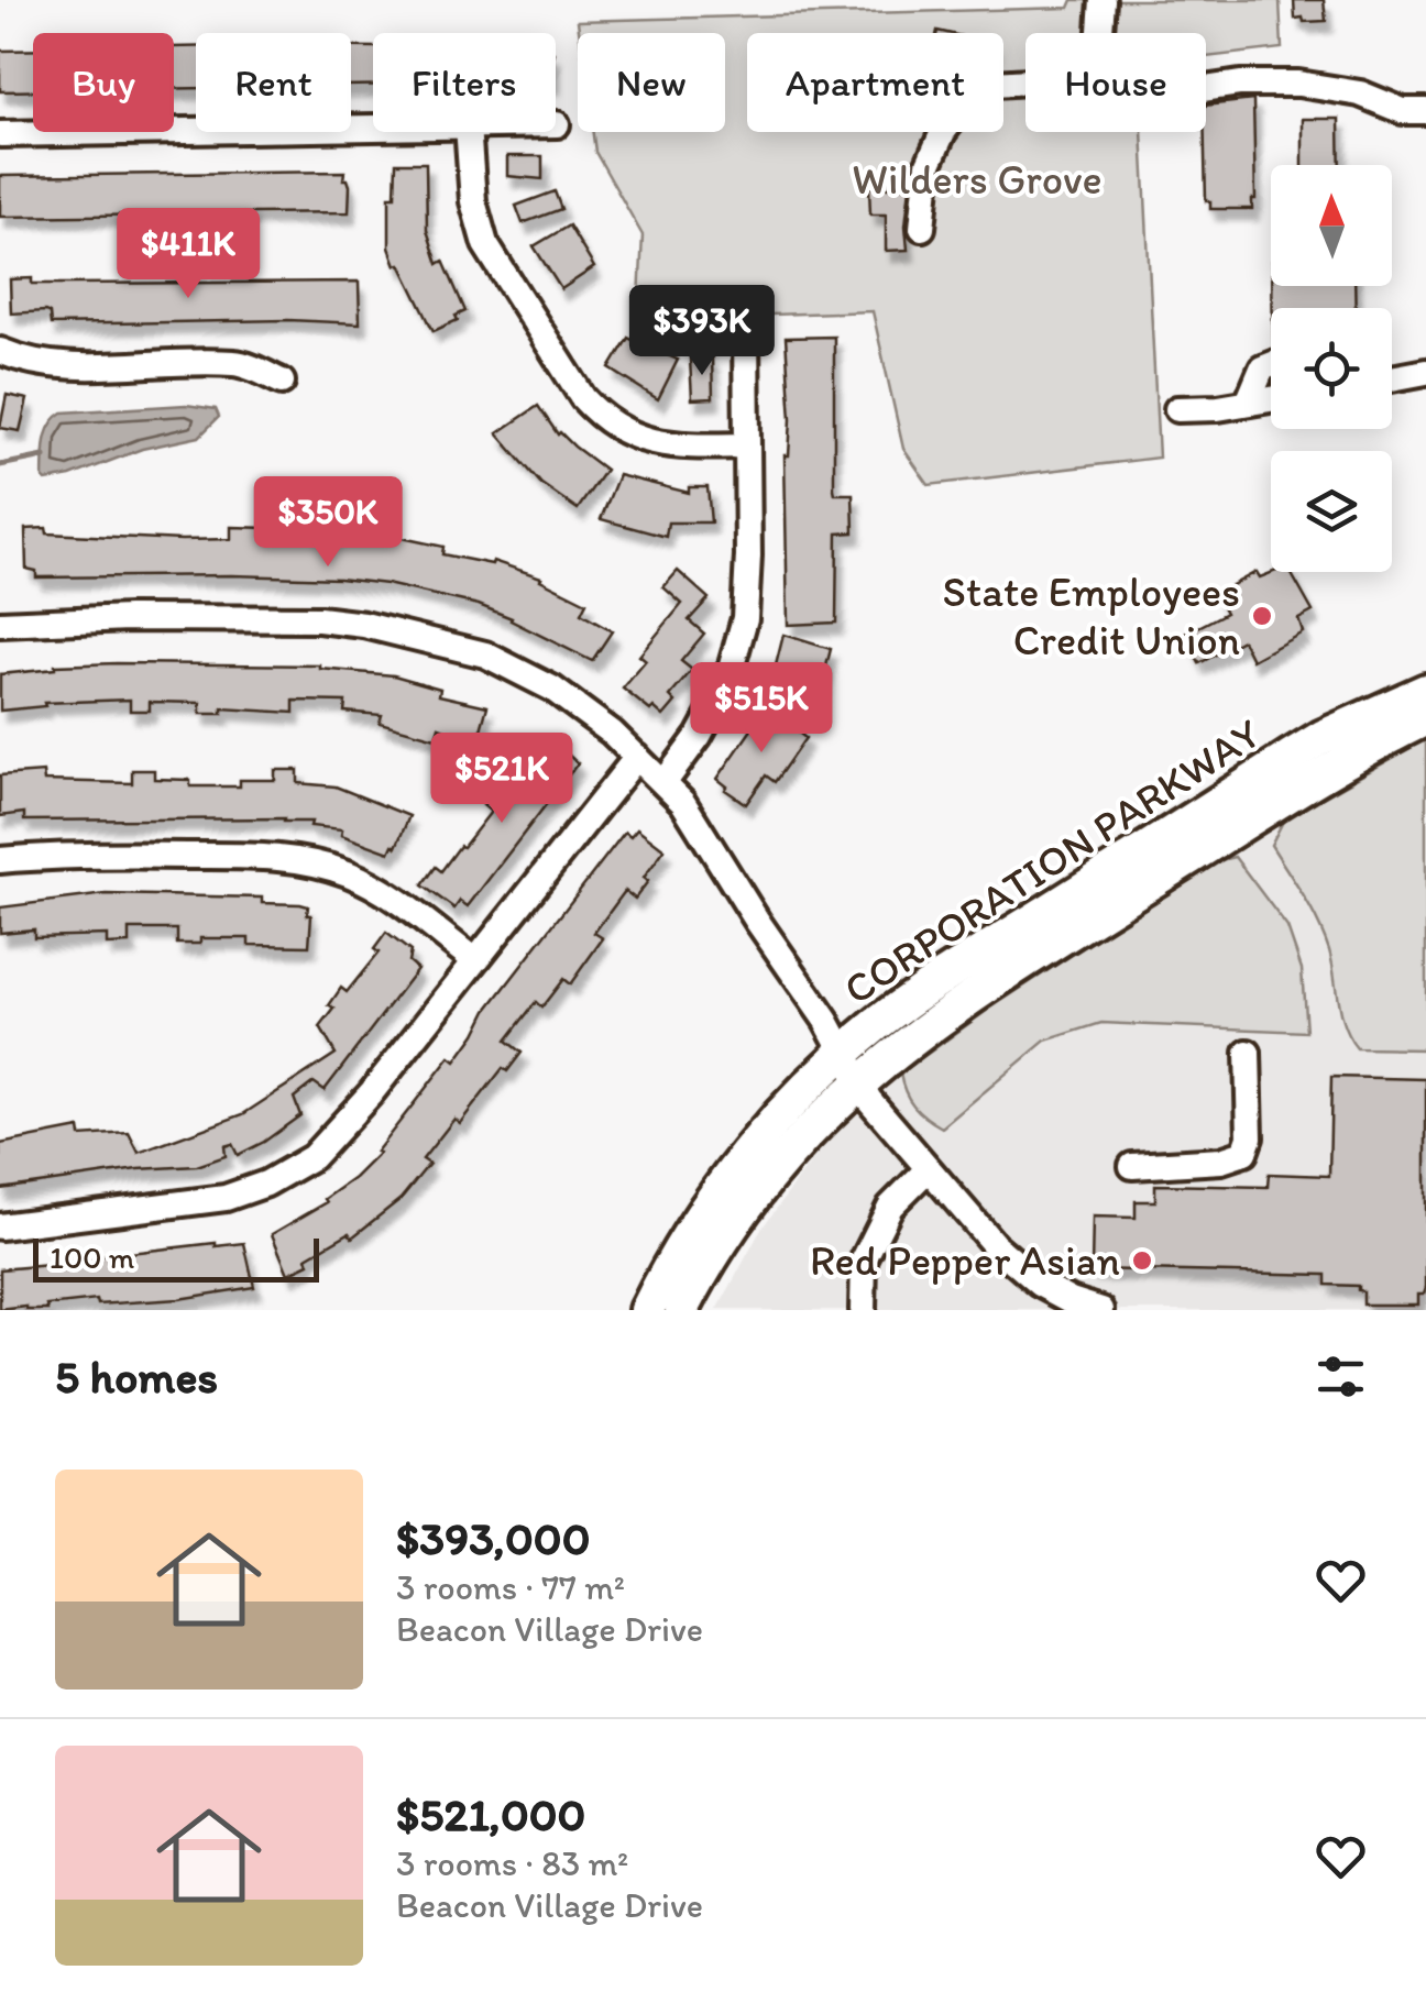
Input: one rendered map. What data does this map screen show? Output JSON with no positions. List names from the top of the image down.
{
  "streets": {
    "main road": ["CORPORATION PARKWAY"]
  },
  "parks": ["Wilders Grove"],
  "places": ["State Employees Credit Union", "Red Pepper Asian"],
  "scale_bar": "100 m",
  "north": "top",
  "page": {
    "chip": [
      "Buy",
      "Rent",
      "Filters",
      "New",
      "Apartment",
      "House"
    ],
    "price": [
      "$411K",
      "$393K",
      "$350K",
      "$515K",
      "$521K"
    ],
    "scale": "100 m",
    "heading": "5 homes",
    "list": [
      {
        "name": "$393,000",
        "note": "3 rooms · 77 m² · Beacon Village Drive"
      },
      {
        "name": "$521,000",
        "note": "3 rooms · 83 m² · Beacon Village Drive"
      }
    ]
  }
}
